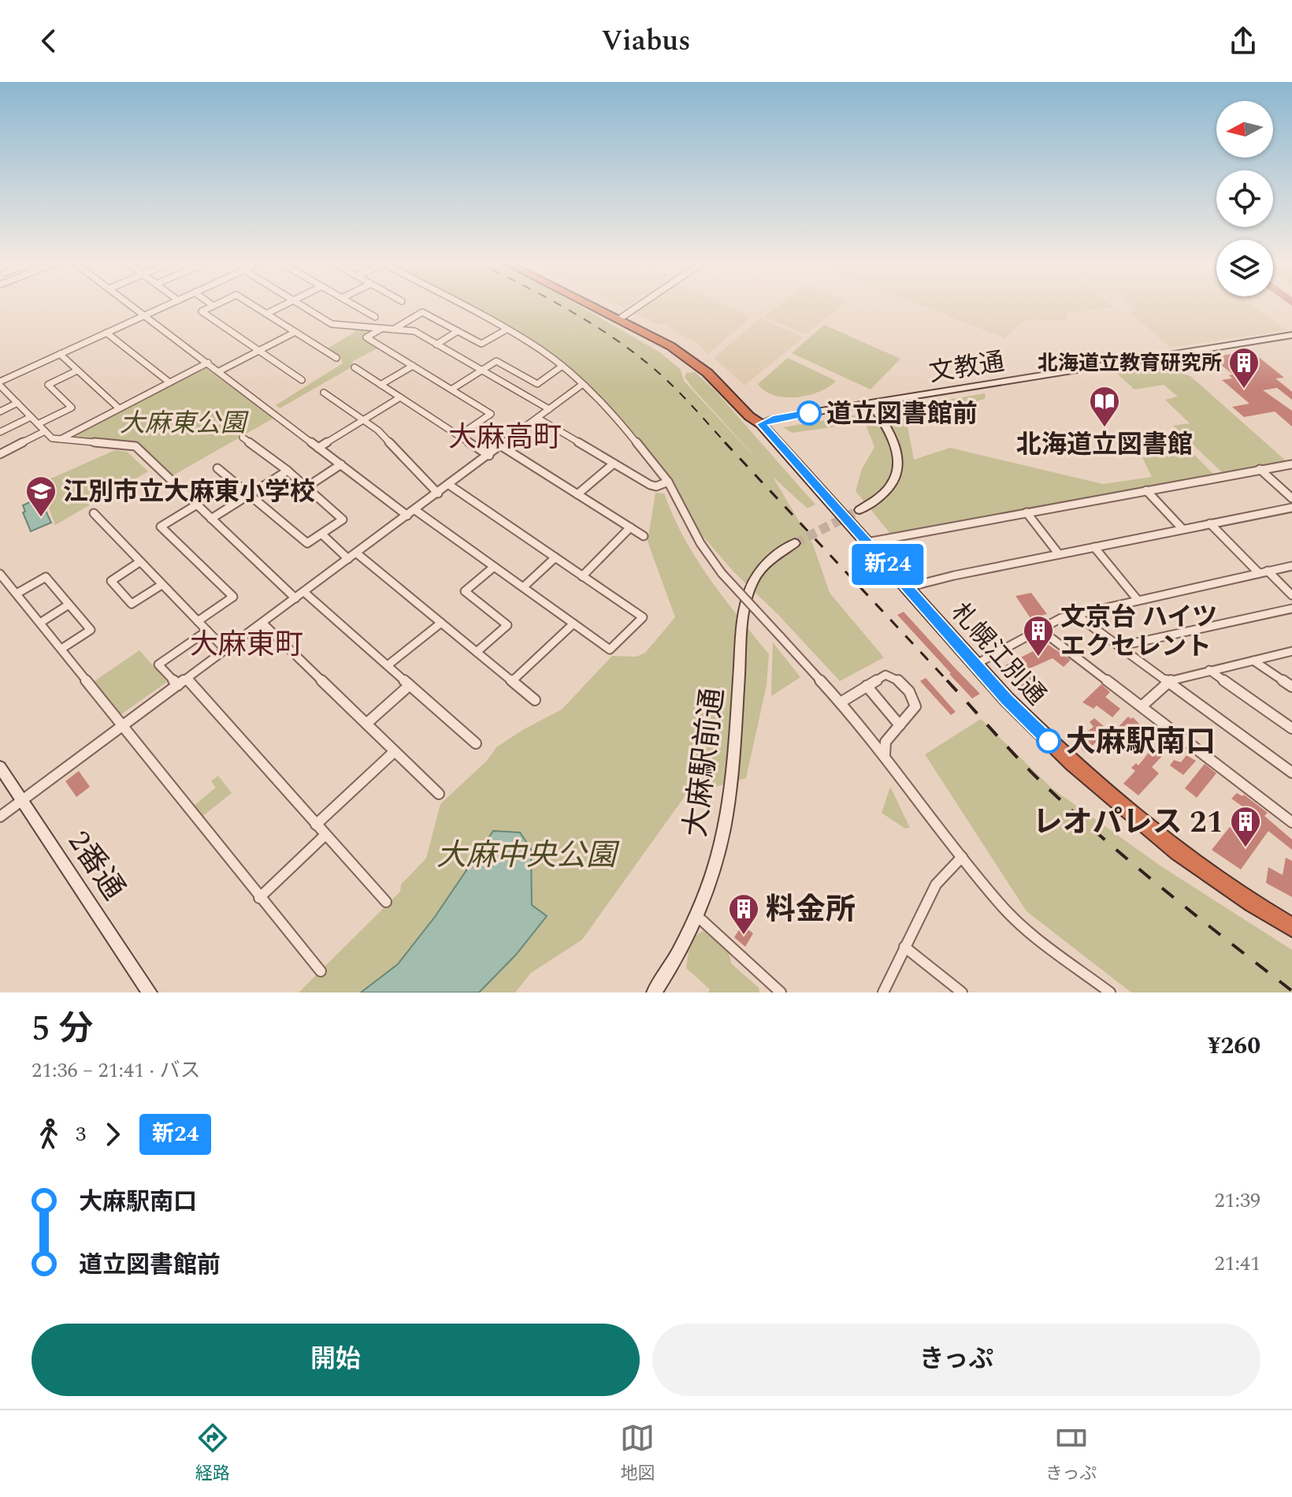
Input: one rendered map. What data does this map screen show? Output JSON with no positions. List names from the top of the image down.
{
  "streets": {
    "highway": ["札幌江別通"],
    "street": ["文教通", "大麻駅前通", "2番通"]
  },
  "districts": ["大麻高町", "大麻東町"],
  "parks": ["大麻東公園", "大麻中央公園"],
  "places": {
    "building": [
      "北海道立教育研究所",
      "文京台 ハイツ エクセレント",
      "レオパレス 21",
      "料金所"
    ],
    "other": ["道立図書館前", "大麻駅南口"],
    "library": ["北海道立図書館"],
    "school or university": ["江別市立大麻東小学校"]
  },
  "lines": ["bus line 新24"],
  "north": "left",
  "page": {
    "header": "Viabus",
    "on_map": "新24",
    "heading": ["5 分", "21:36 – 21:41 · バス", "¥260"],
    "legs": ["3", "新24"],
    "list": [
      {
        "name": "大麻駅南口",
        "value": "21:39"
      },
      {
        "name": "道立図書館前",
        "value": "21:41"
      }
    ],
    "buttons": ["開始", "きっぷ"],
    "tabs": ["経路", "地図", "きっぷ"]
  }
}
